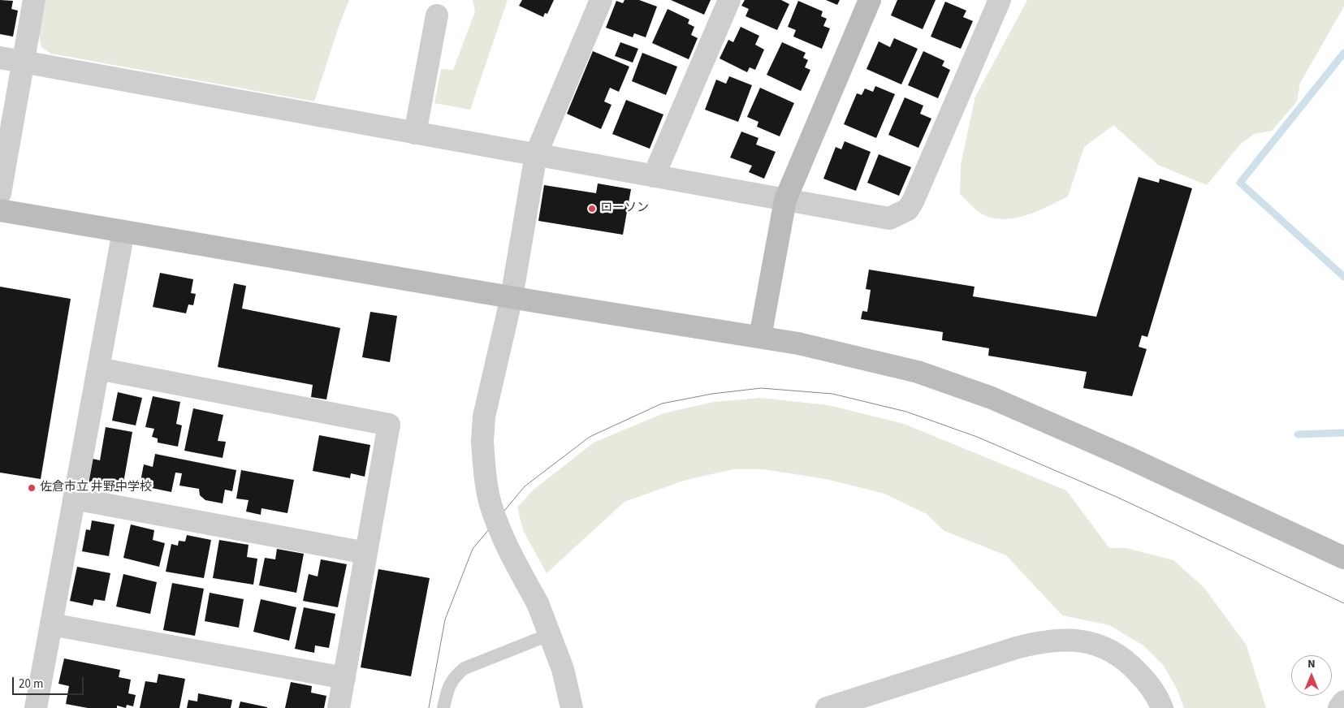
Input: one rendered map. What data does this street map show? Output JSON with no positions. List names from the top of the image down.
{
  "places": ["ローソン", "佐倉市立 井野中学校"],
  "scale_bar": "20 m",
  "north": "top"
}
